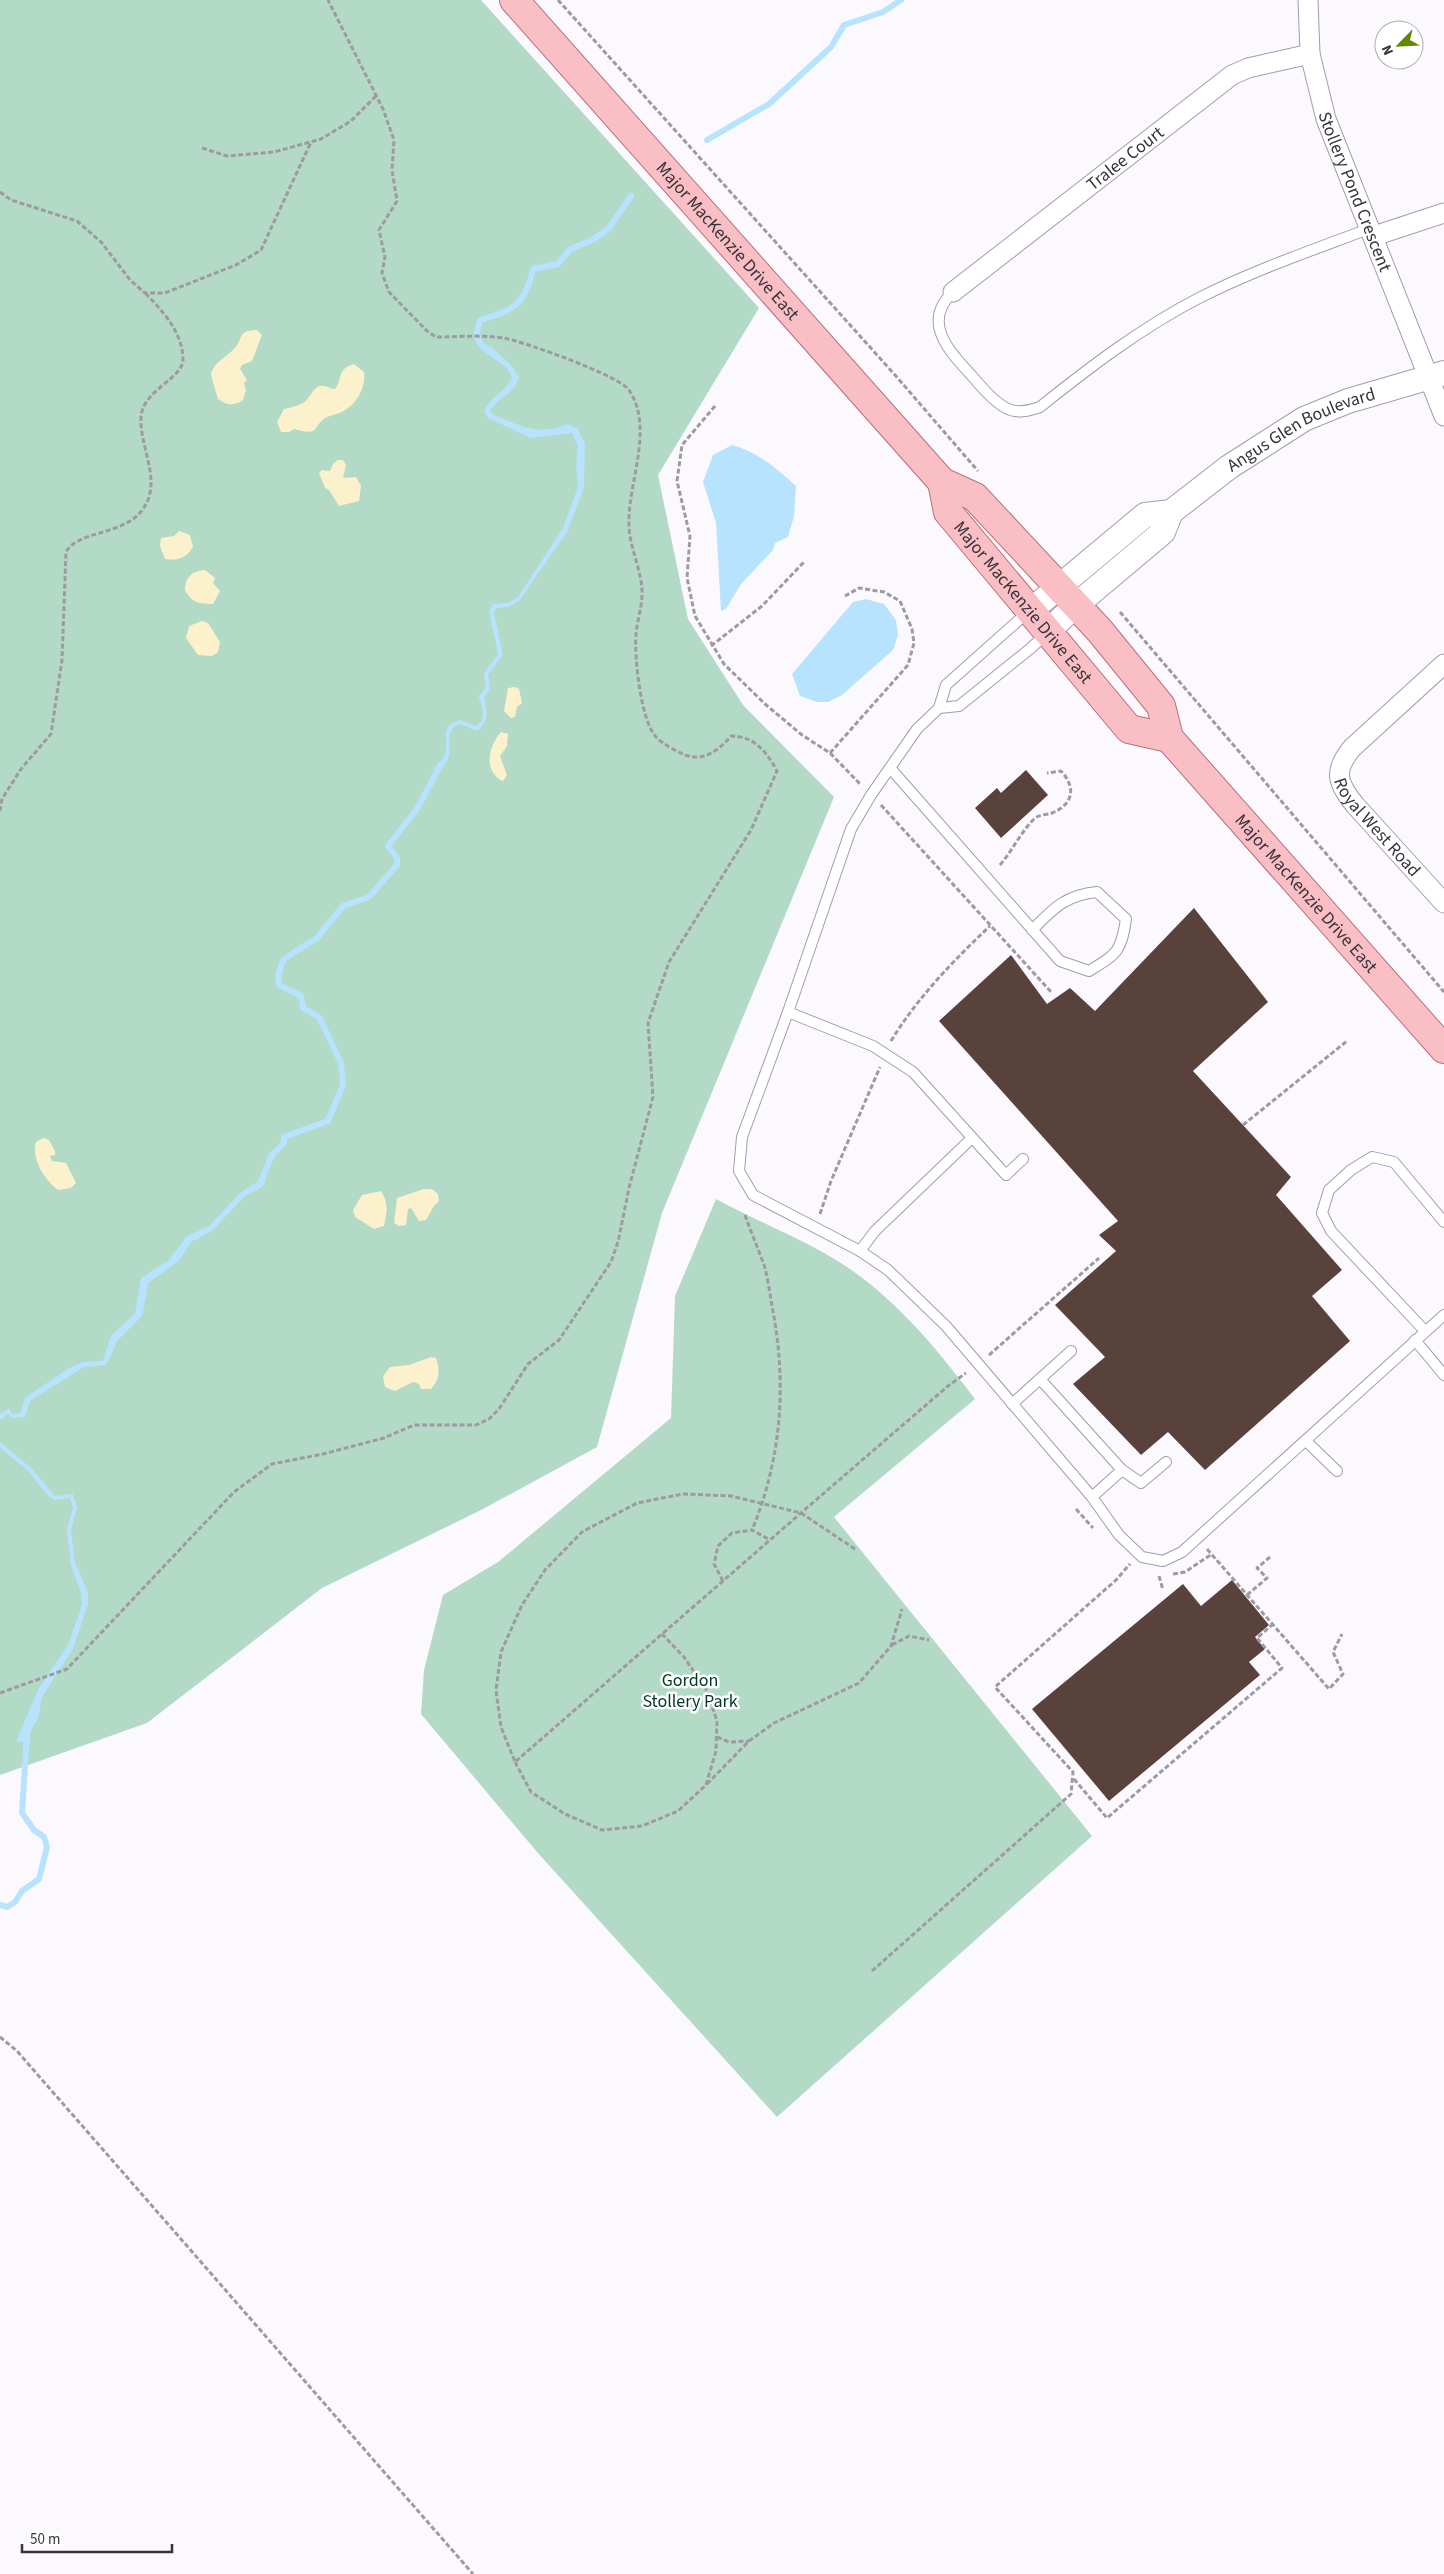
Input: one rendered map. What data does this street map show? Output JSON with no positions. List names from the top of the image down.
{
  "streets": {
    "main road": ["Major MacKenzie Drive East"],
    "street": [
      "Tralee Court",
      "Stollery Pond Crescent",
      "Angus Glen Boulevard",
      "Royal West Road"
    ]
  },
  "crossings": [
    ["Tralee Court", "Stollery Pond Crescent"],
    ["Stollery Pond Crescent", "Angus Glen Boulevard"],
    ["Major MacKenzie Drive East", "Angus Glen Boulevard"]
  ],
  "parks": ["Gordon Stollery Park"],
  "scale_bar": "50 m",
  "north": "bottom left"
}
